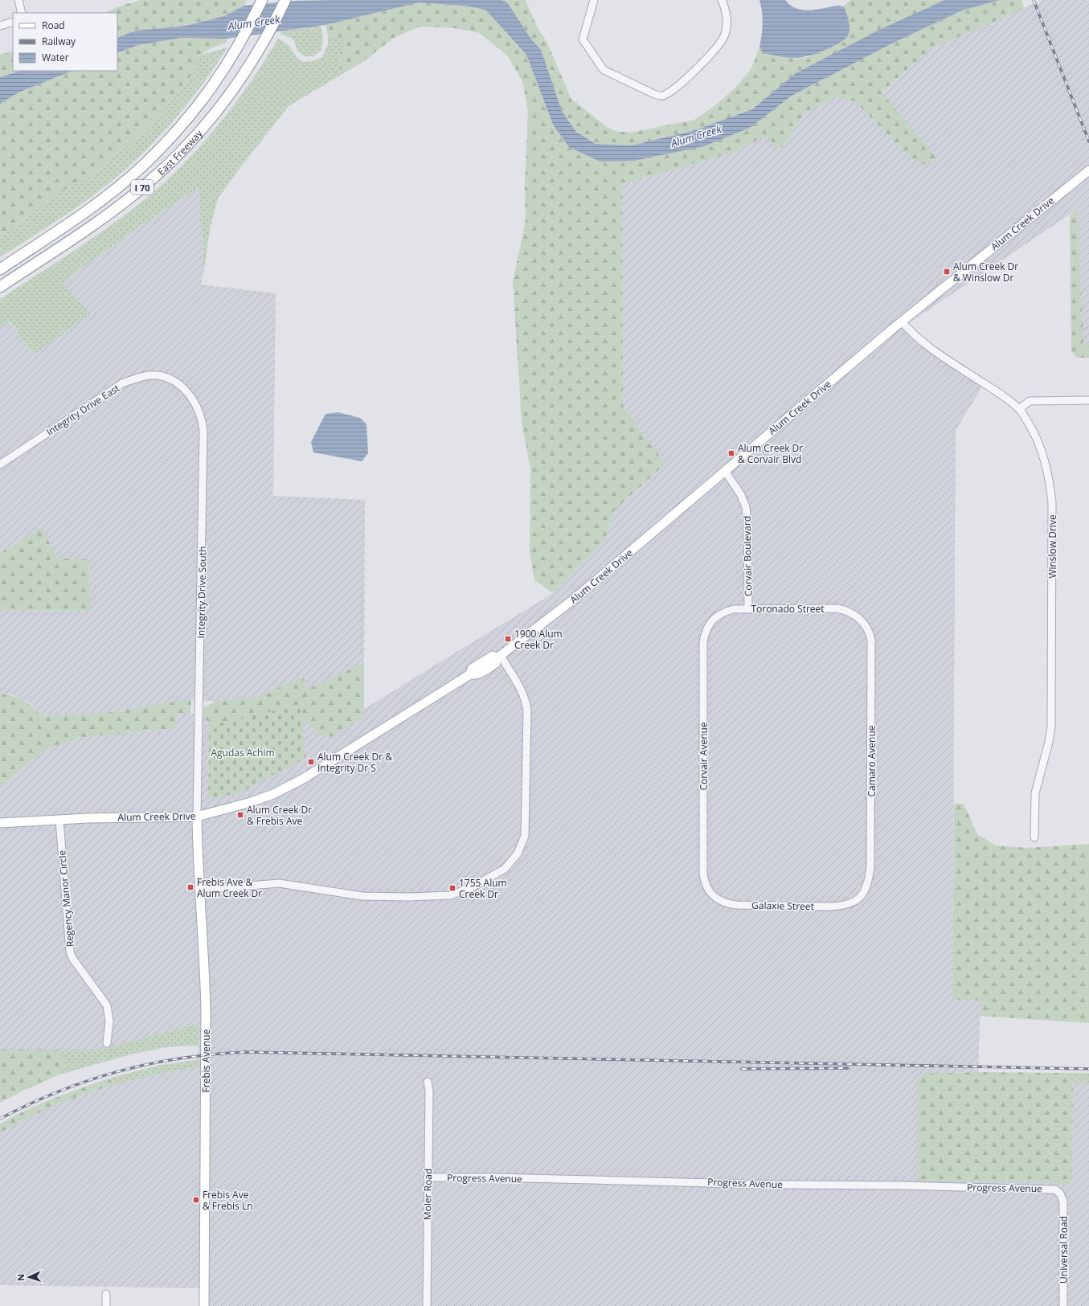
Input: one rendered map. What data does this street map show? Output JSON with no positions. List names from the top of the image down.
{
  "streets": {
    "highway": ["East Freeway", "I 70"],
    "main road": ["Alum Creek Drive", "Frebis Avenue"],
    "street": [
      "Integrity Drive East",
      "Winslow Drive",
      "Corvair Boulevard",
      "Integrity Drive South",
      "Toronado Street",
      "Corvair Avenue",
      "Camaro Avenue",
      "Regency Manor Circle",
      "Galaxie Street",
      "Progress Avenue",
      "Moler Road",
      "Universal Road"
    ]
  },
  "crossings": [
    ["Alum Creek Drive", "Winslow Drive"],
    ["Alum Creek Drive", "Corvair Boulevard"],
    ["Alum Creek Drive", "Integrity Drive South"],
    ["Alum Creek Drive", "Regency Manor Circle"],
    ["Alum Creek Drive", "Frebis Avenue"],
    ["Integrity Drive East", "Integrity Drive South"],
    ["Corvair Boulevard", "Toronado Street"],
    ["Integrity Drive South", "Frebis Avenue"],
    ["Toronado Street", "Corvair Avenue"],
    ["Toronado Street", "Camaro Avenue"],
    ["Corvair Avenue", "Galaxie Street"],
    ["Camaro Avenue", "Galaxie Street"],
    ["Progress Avenue", "Moler Road"],
    ["Progress Avenue", "Universal Road"]
  ],
  "water": ["Alum Creek"],
  "parks": ["Agudas Achim"],
  "places": {
    "transit": [
      "Alum Creek Dr & Winslow Dr",
      "Alum Creek Dr & Corvair Blvd",
      "1900 Alum Creek Dr",
      "Alum Creek Dr & Integrity Dr S",
      "Alum Creek Dr & Frebis Ave",
      "Frebis Ave & Alum Creek Dr",
      "1755 Alum Creek Dr",
      "Frebis Ave & Frebis Ln"
    ]
  },
  "legend": ["Road", "Railway", "Water"],
  "north": "left"
}
